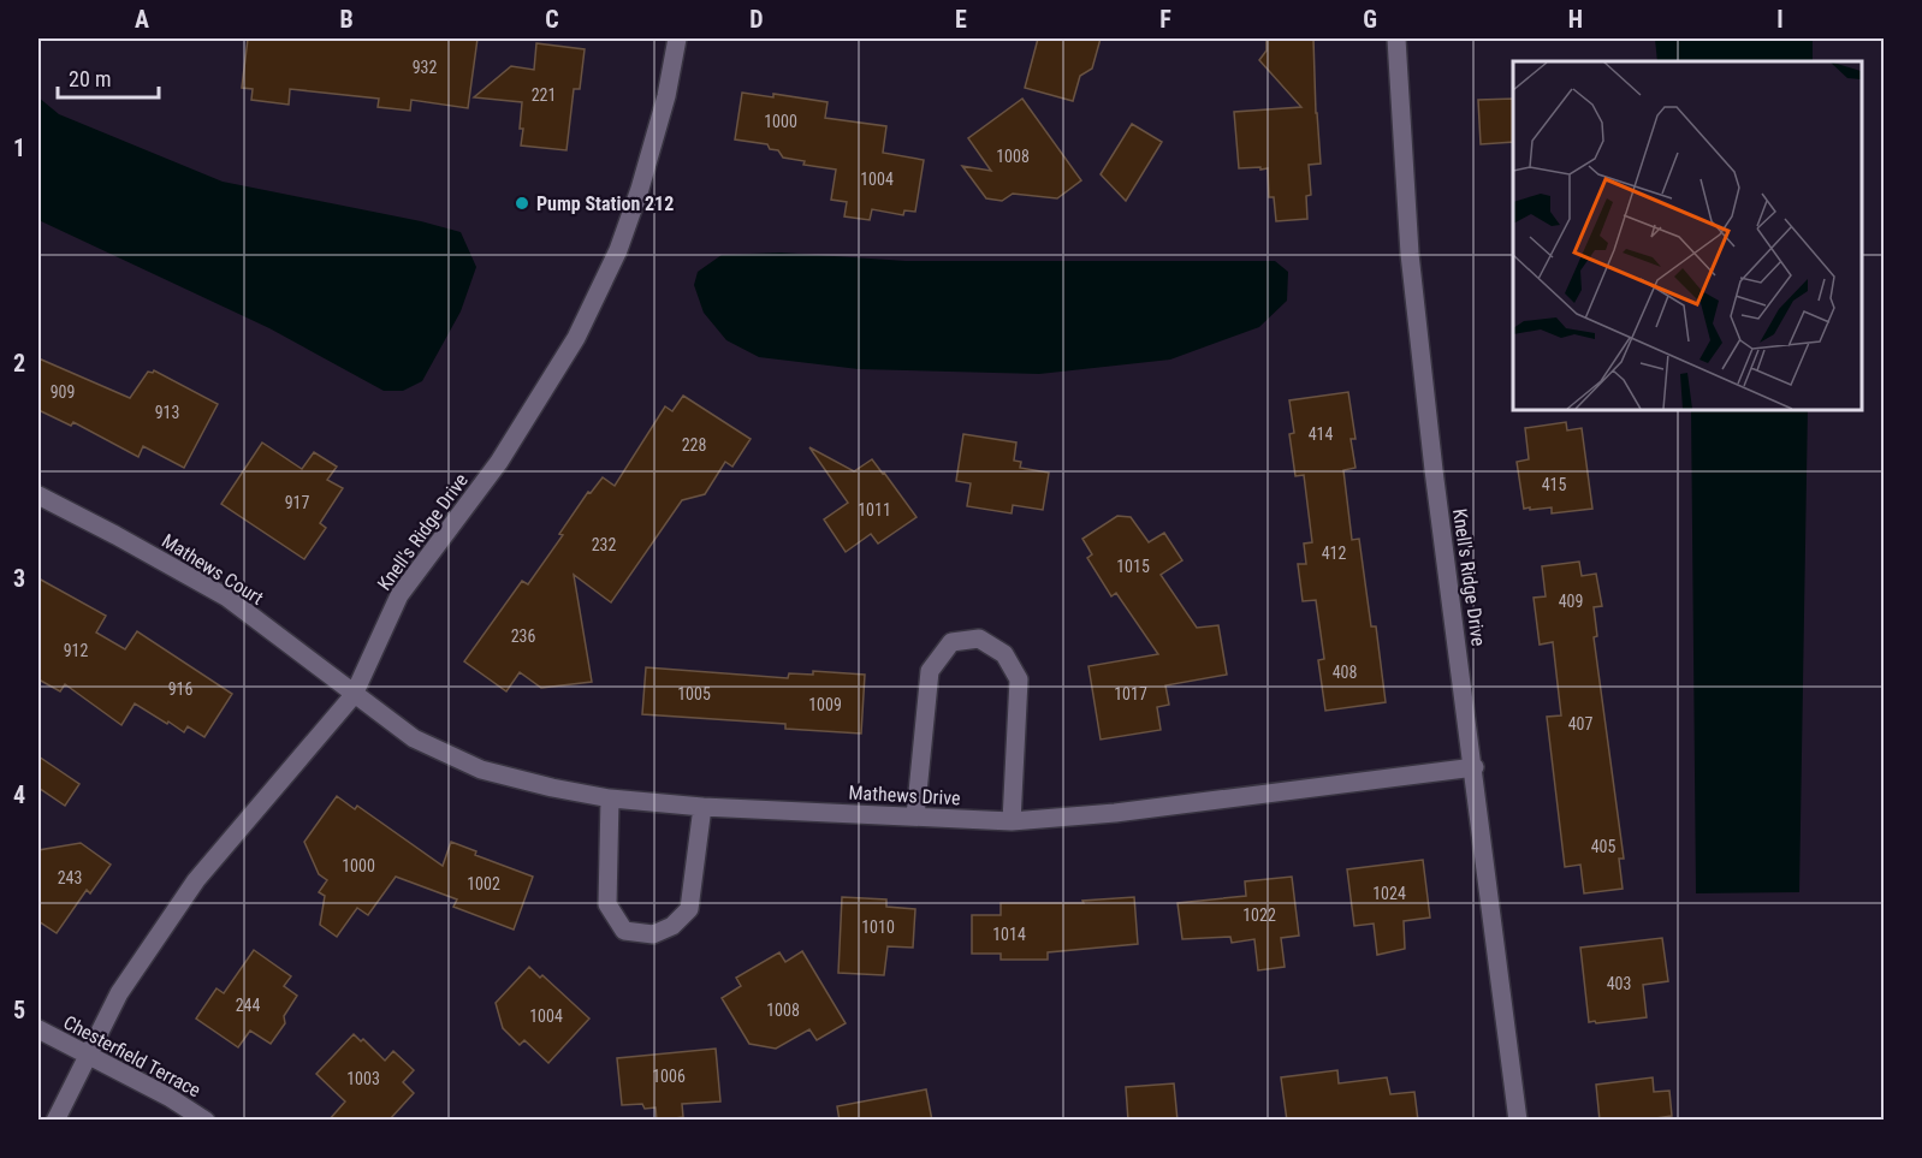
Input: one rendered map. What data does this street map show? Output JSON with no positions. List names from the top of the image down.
{
  "streets": {
    "street": [
      "Knell's Ridge Drive",
      "Mathews Court",
      "Mathews Drive",
      "Chesterfield Terrace"
    ]
  },
  "crossings": [
    ["Knell's Ridge Drive", "Mathews Court"],
    ["Knell's Ridge Drive", "Mathews Drive"],
    ["Knell's Ridge Drive", "Chesterfield Terrace"],
    ["Mathews Court", "Mathews Drive"]
  ],
  "places": ["Pump Station 212"],
  "house_numbers": [
    "932",
    "221",
    "1000",
    "1008",
    "1004",
    "909",
    "913",
    "414",
    "228",
    "415",
    "917",
    "1011",
    "232",
    "412",
    "1015",
    "409",
    "236",
    "912",
    "408",
    "916",
    "1005",
    "1017",
    "1009",
    "407",
    "405",
    "1000",
    "243",
    "1002",
    "1024",
    "1022",
    "1010",
    "1014",
    "403",
    "244",
    "1008",
    "1004",
    "1006",
    "1003"
  ],
  "scale_bar": "20 m",
  "grid": {
    "columns": [
      "A",
      "B",
      "C",
      "D",
      "E",
      "F",
      "G",
      "H",
      "I"
    ],
    "rows": [
      "1",
      "2",
      "3",
      "4",
      "5"
    ]
  }
}
